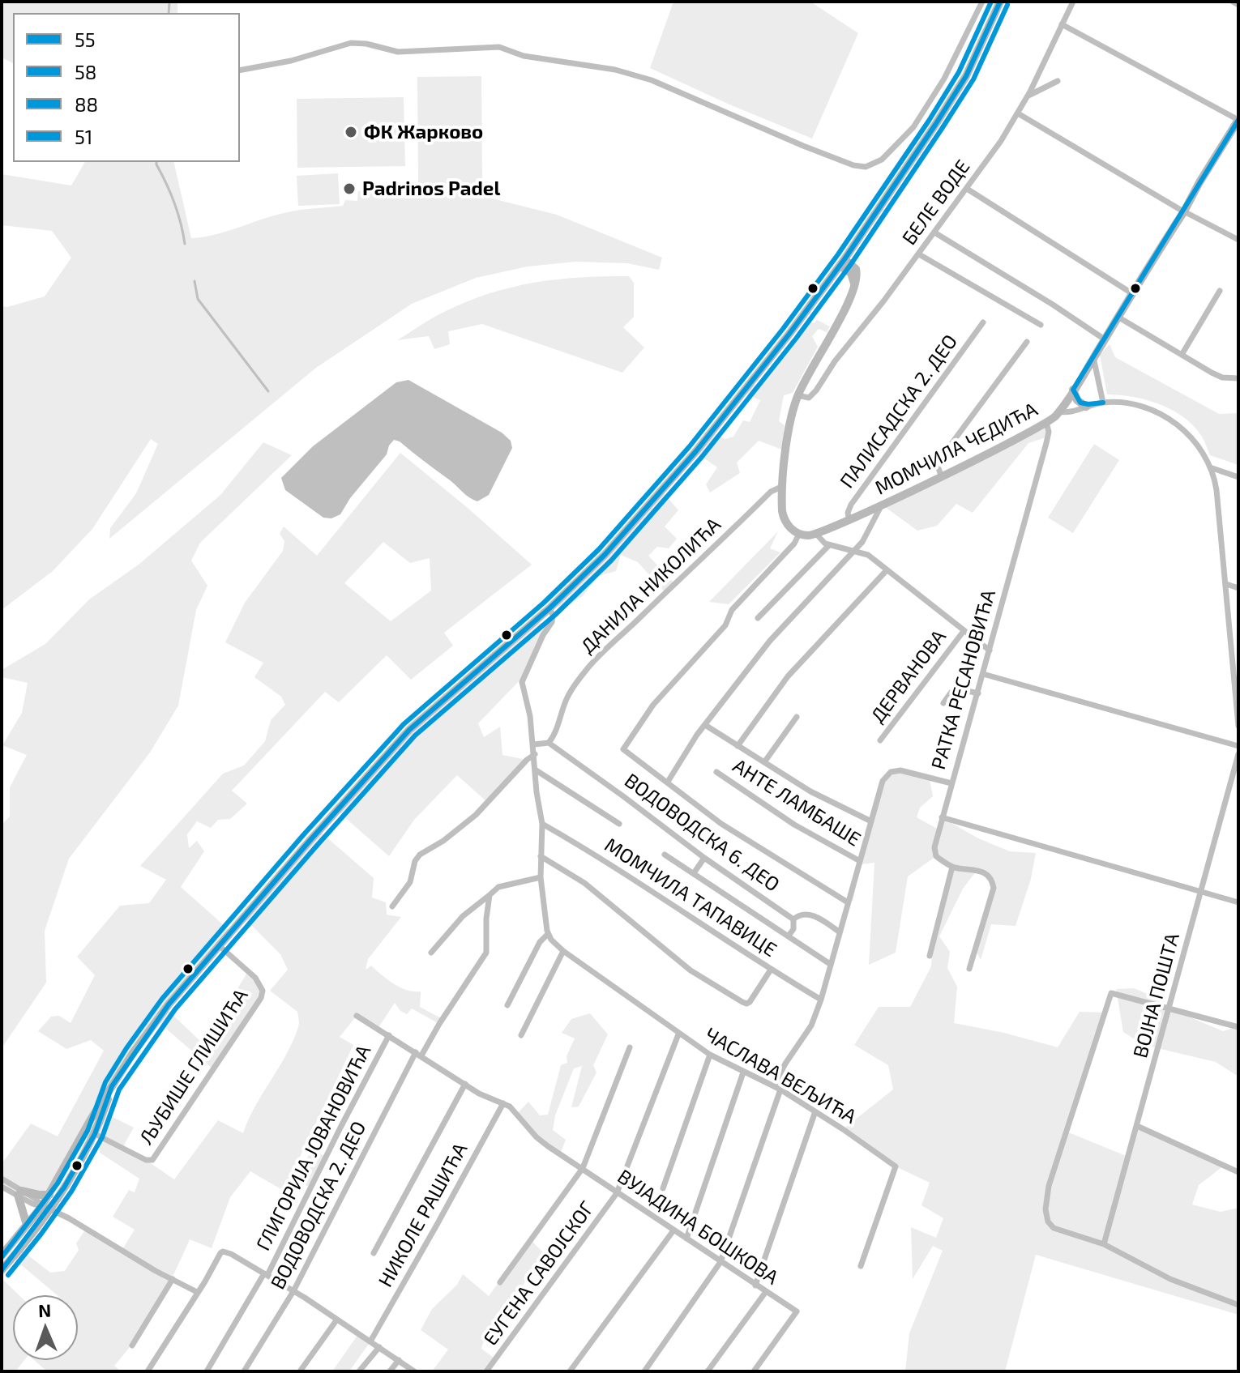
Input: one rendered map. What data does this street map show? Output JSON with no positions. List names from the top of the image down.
{
  "streets": {
    "main road": ["МОМЧИЛА ЧЕДИЋА"],
    "street": [
      "БЕЛЕ ВОДЕ",
      "ПАЛИСАДСКА 2. ДЕО",
      "ДАНИЛА НИКОЛИЋА",
      "ДЕРВАНОВА",
      "РАТКА РЕСАНОВИЋА",
      "АНТЕ ЛАМБАШЕ",
      "ВОДОВОДСКА 6. ДЕО",
      "МОМЧИЛА ТАПАВИЦЕ",
      "ВОЈНА ПОШТА",
      "ЉУБИШЕ ГЛИШИЋА",
      "ЧАСЛАВА ВЕЉИЋА",
      "ГЛИГОРИЈА ЈОВАНОВИЋА",
      "ВОДОВОДСКА 2. ДЕО",
      "НИКОЛЕ РАШИЋА",
      "ВУЈАДИНА БОШКОВА",
      "ЕУГЕНА САВОЈСКОГ"
    ]
  },
  "crossings": [
    ["ПАЛИСАДСКА 2. ДЕО", "МОМЧИЛА ЧЕДИЋА"],
    ["МОМЧИЛА ЧЕДИЋА", "РАТКА РЕСАНОВИЋА"],
    ["ДАНИЛА НИКОЛИЋА", "ВОДОВОДСКА 6. ДЕО"],
    ["РАТКА РЕСАНОВИЋА", "АНТЕ ЛАМБАШЕ"],
    ["РАТКА РЕСАНОВИЋА", "МОМЧИЛА ТАПАВИЦЕ"],
    ["РАТКА РЕСАНОВИЋА", "ЧАСЛАВА ВЕЉИЋА"],
    ["РАТКА РЕСАНОВИЋА", "ВУЈАДИНА БОШКОВА"],
    ["ЧАСЛАВА ВЕЉИЋА", "ЕУГЕНА САВОЈСКОГ"],
    ["ГЛИГОРИЈА ЈОВАНОВИЋА", "ВУЈАДИНА БОШКОВА"],
    ["ВОДОВОДСКА 2. ДЕО", "ВУЈАДИНА БОШКОВА"],
    ["НИКОЛЕ РАШИЋА", "ВУЈАДИНА БОШКОВА"],
    ["ВУЈАДИНА БОШКОВА", "ЕУГЕНА САВОЈСКОГ"]
  ],
  "places": ["ФК Жарково", "Padrinos Padel"],
  "lines": [
    "transit line 55",
    "transit line 88",
    "transit line 58",
    "transit line 51"
  ],
  "legend": [
    "55",
    "58",
    "88",
    "51"
  ],
  "north": "top"
}
